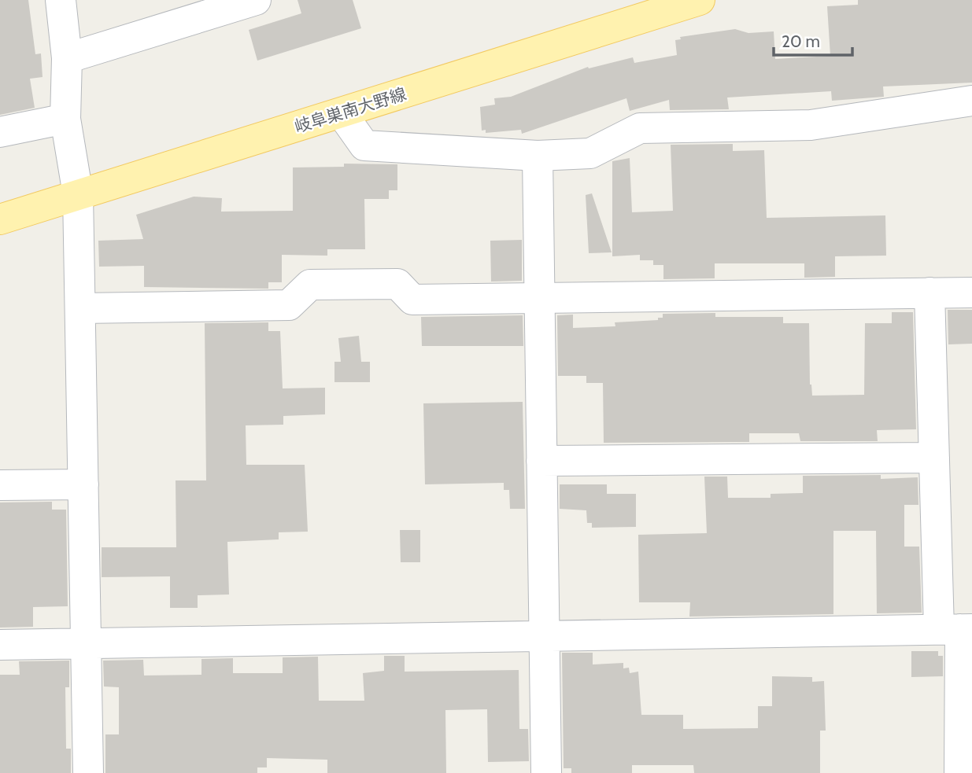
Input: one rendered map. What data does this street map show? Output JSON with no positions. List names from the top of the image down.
{
  "streets": {
    "main road": ["岐阜巣南大野線"]
  },
  "scale_bar": "20 m"
}
